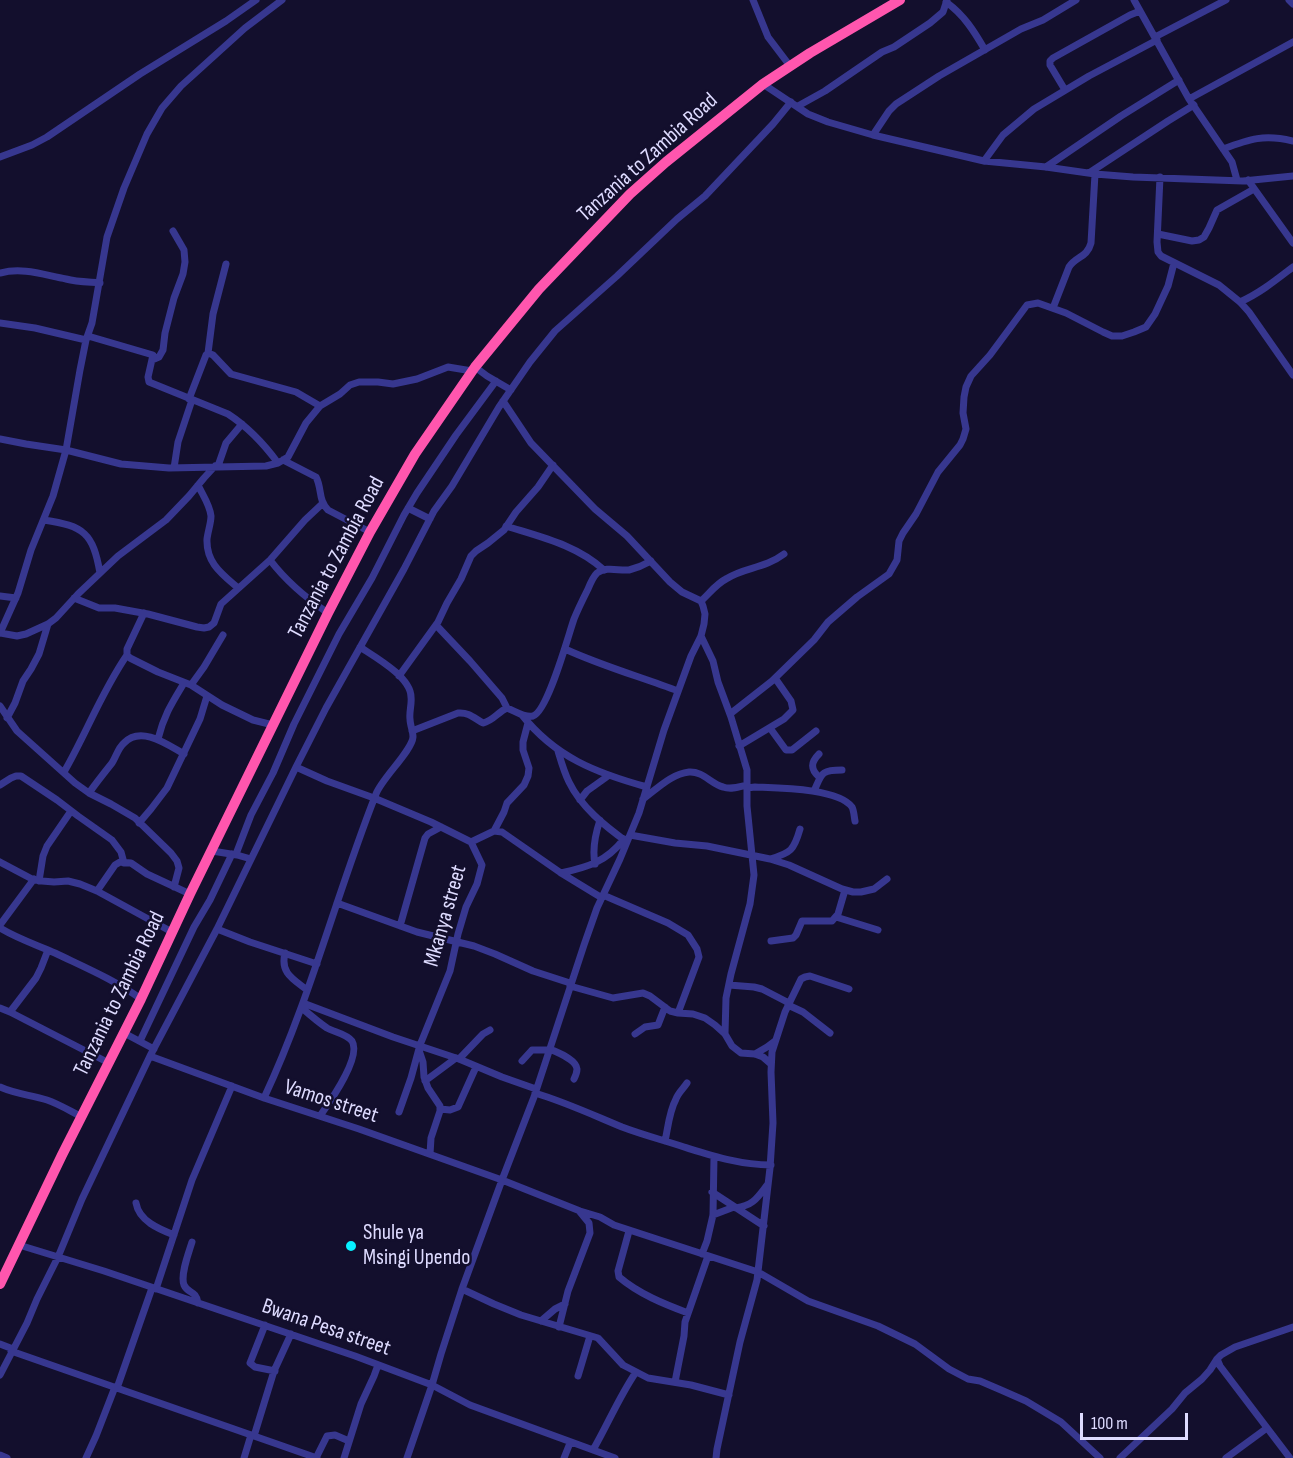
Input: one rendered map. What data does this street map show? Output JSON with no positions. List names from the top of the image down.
{
  "streets": {
    "highway": ["Tanzania to Zambia Road"],
    "street": ["Mkanya street", "Vamos street", "Bwana Pesa street"]
  },
  "crossings": [
    ["Tanzania to Zambia Road", "Vamos street"],
    ["Tanzania to Zambia Road", "Bwana Pesa street"]
  ],
  "places": ["Shule ya Msingi Upendo"],
  "scale_bar": "100 m"
}
